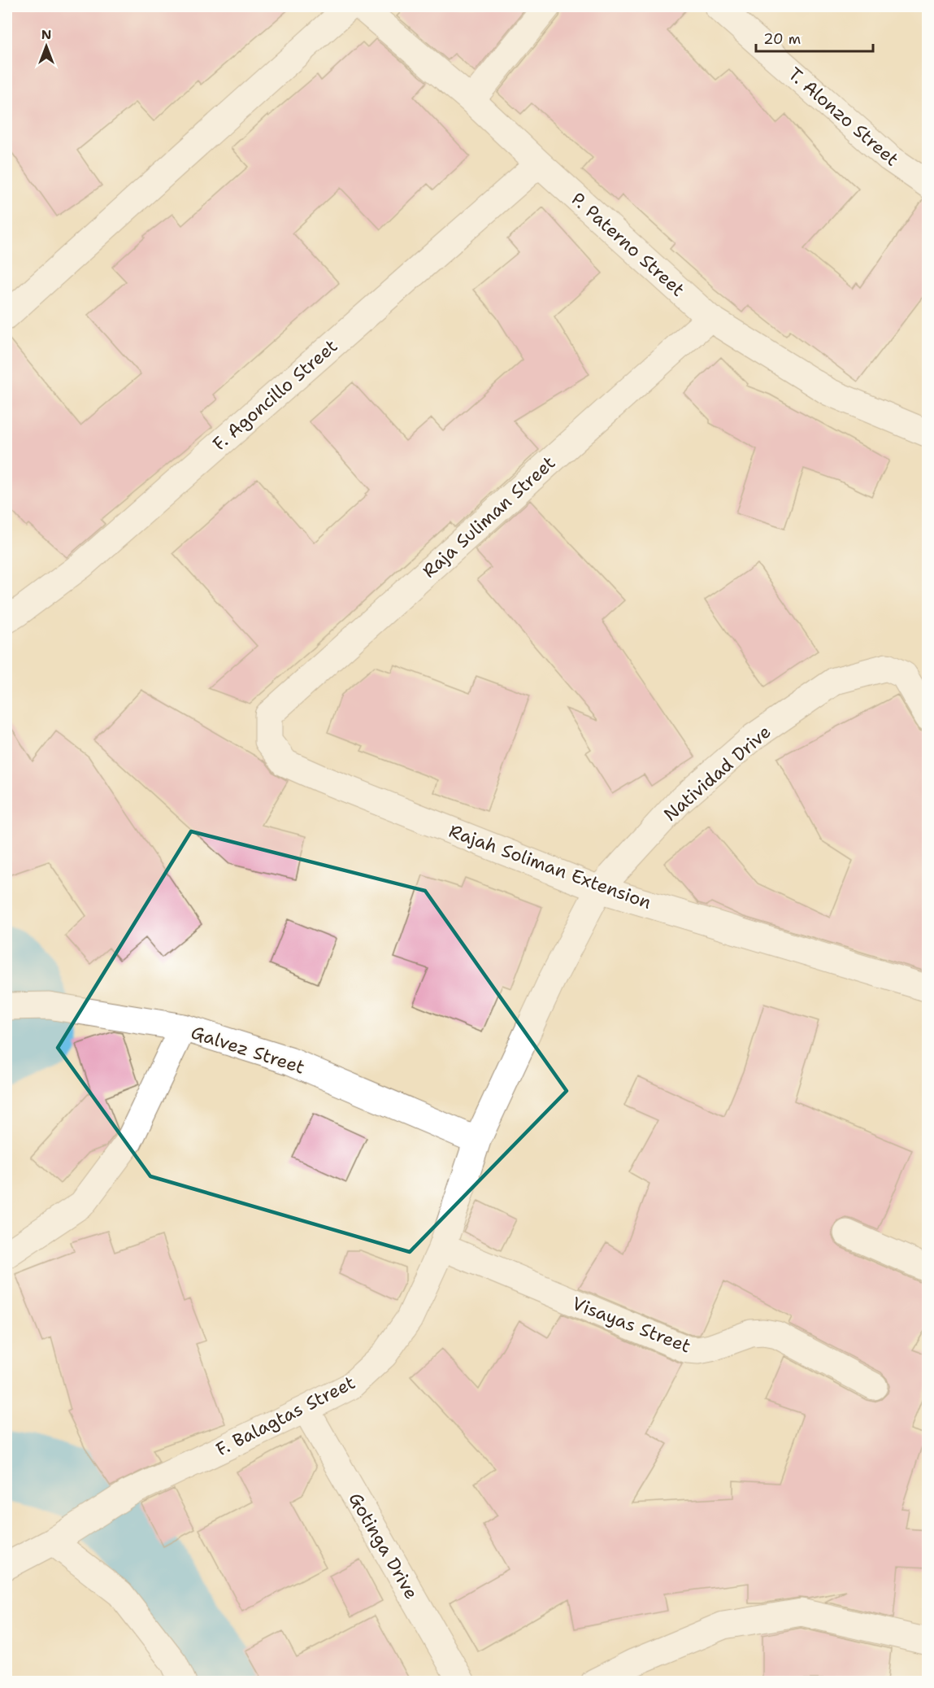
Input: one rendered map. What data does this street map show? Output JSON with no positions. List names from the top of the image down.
{
  "streets": {
    "street": [
      "T. Alonzo Street",
      "P. Paterno Street",
      "F. Agoncillo Street",
      "Raja Suliman Street",
      "Natividad Drive",
      "Rajah Soliman Extension",
      "Galvez Street",
      "Visayas Street",
      "F. Balagtas Street",
      "Gotinga Drive"
    ]
  },
  "crossings": [
    ["P. Paterno Street", "F. Agoncillo Street"],
    ["P. Paterno Street", "Raja Suliman Street"],
    ["Raja Suliman Street", "Rajah Soliman Extension"],
    ["Natividad Drive", "Rajah Soliman Extension"],
    ["Natividad Drive", "Galvez Street"],
    ["Natividad Drive", "F. Balagtas Street"],
    ["Galvez Street", "F. Balagtas Street"],
    ["Visayas Street", "F. Balagtas Street"],
    ["F. Balagtas Street", "Gotinga Drive"]
  ],
  "scale_bar": "20 m",
  "north": "top"
}
